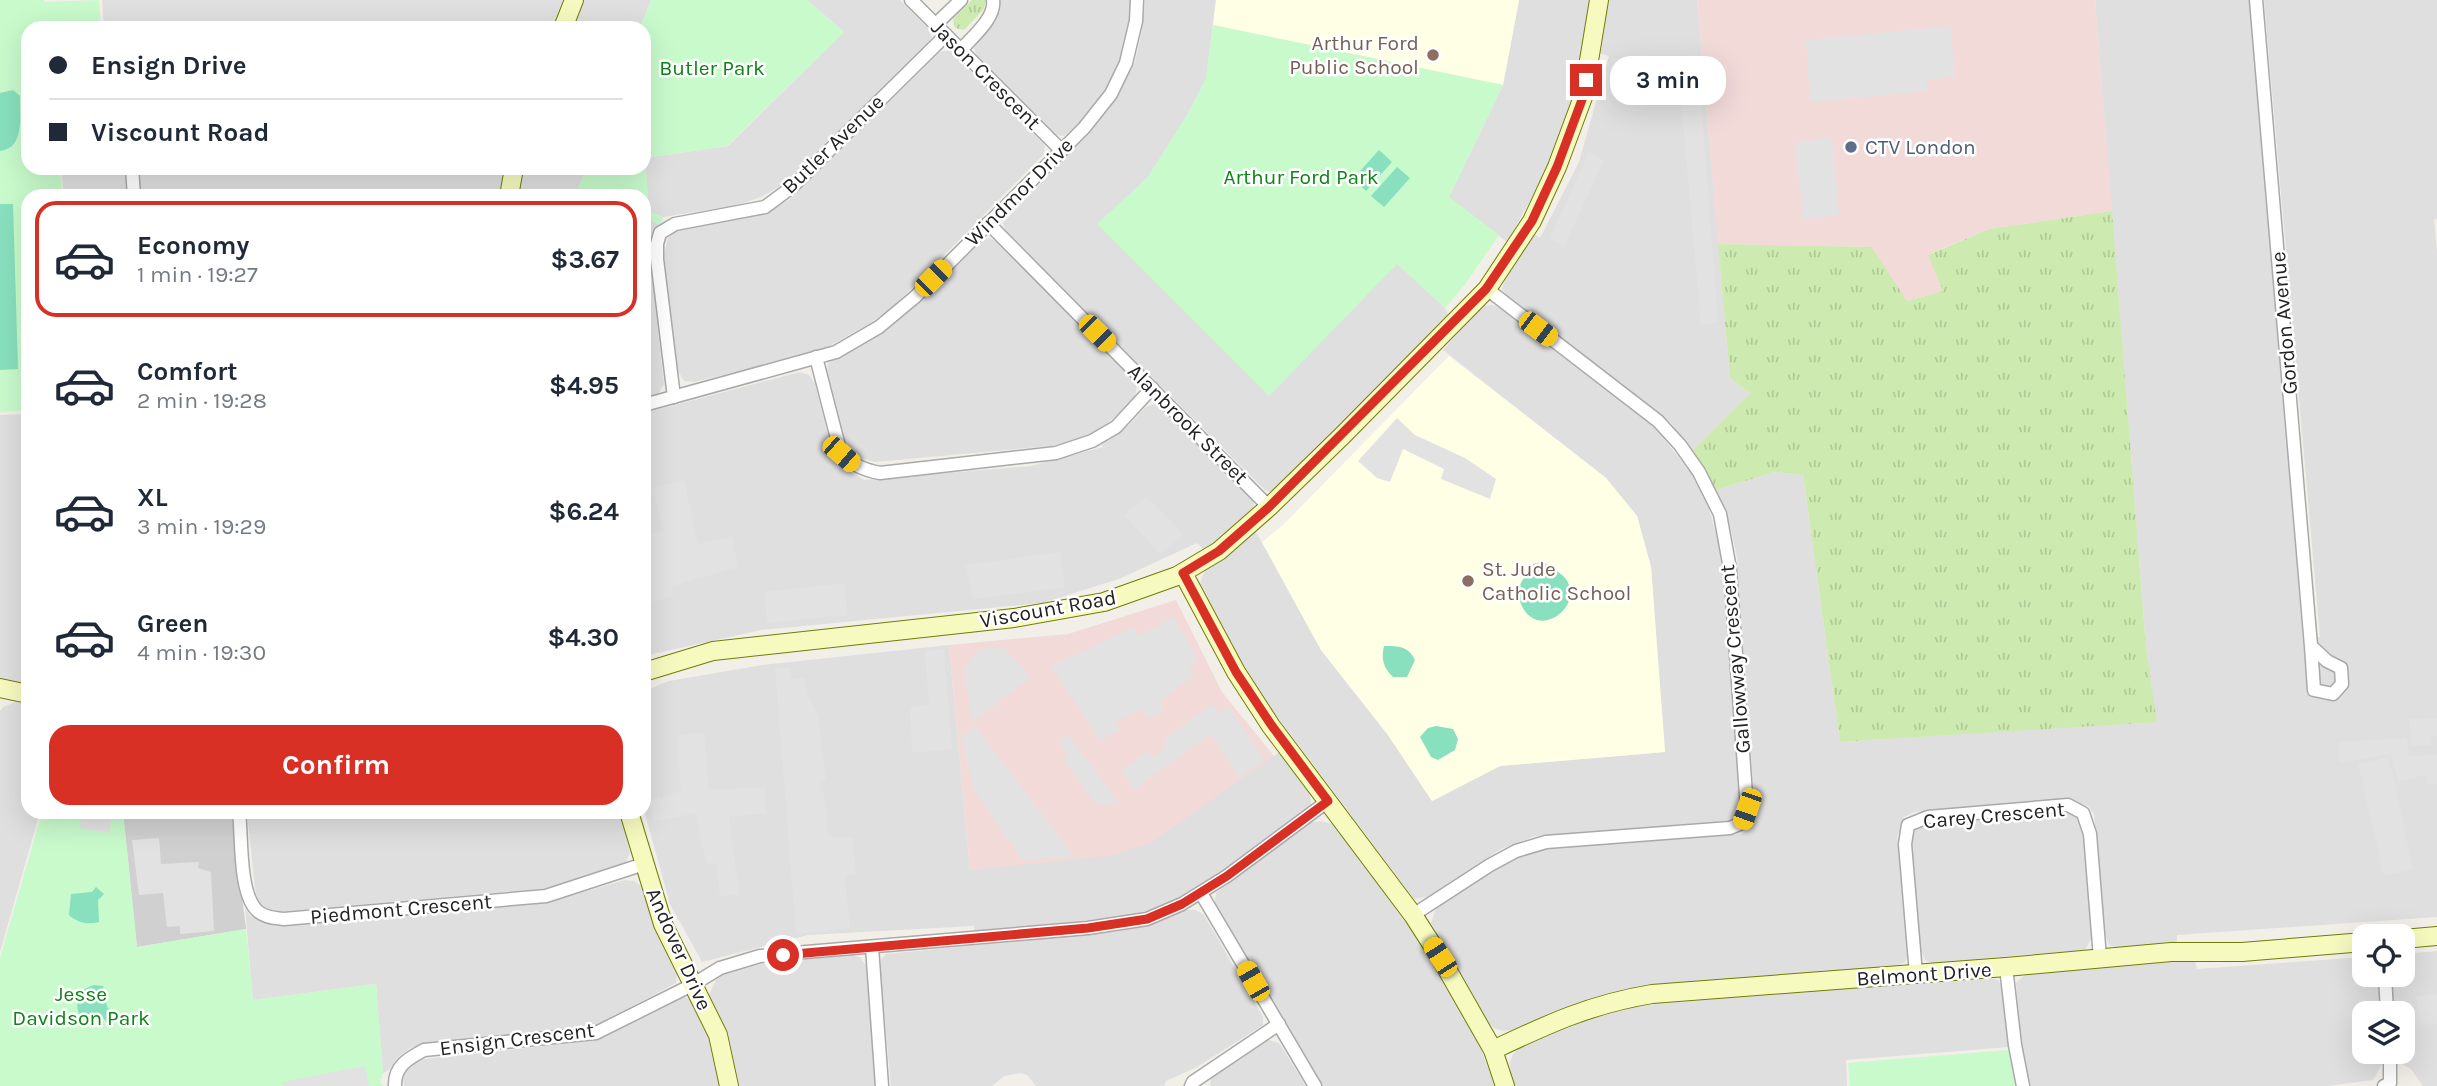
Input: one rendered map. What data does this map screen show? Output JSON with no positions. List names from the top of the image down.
{
  "streets": {
    "street": [
      "Jason Crescent",
      "Butler Avenue",
      "Windmor Drive",
      "Gordon Avenue",
      "Alanbrook Street",
      "Viscount Road",
      "Gallowway Crescent",
      "Carey Crescent",
      "Piedmont Crescent",
      "Andover Drive",
      "Belmont Drive",
      "Ensign Crescent"
    ]
  },
  "crossings": [
    ["Jason Crescent", "Butler Avenue"],
    ["Jason Crescent", "Windmor Drive"],
    ["Butler Avenue", "Windmor Drive"],
    ["Windmor Drive", "Alanbrook Street"],
    ["Alanbrook Street", "Viscount Road"],
    ["Viscount Road", "Gallowway Crescent"],
    ["Carey Crescent", "Belmont Drive"],
    ["Piedmont Crescent", "Andover Drive"],
    ["Andover Drive", "Ensign Crescent"]
  ],
  "parks": ["Butler Park", "Arthur Ford Park", "Jesse Davidson Park"],
  "places": ["Arthur Ford Public School", "CTV London", "St. Jude Catholic School"],
  "page": {
    "banner": ["Ensign Drive", "Viscount Road"],
    "bubble": "3 min",
    "list": [
      {
        "name": "Economy",
        "note": "1 min · 19:27",
        "value": "$3.67"
      },
      {
        "name": "Comfort",
        "note": "2 min · 19:28",
        "value": "$4.95"
      },
      {
        "name": "XL",
        "note": "3 min · 19:29",
        "value": "$6.24"
      },
      {
        "name": "Green",
        "note": "4 min · 19:30",
        "value": "$4.30"
      }
    ],
    "buttons": "Confirm"
  }
}
